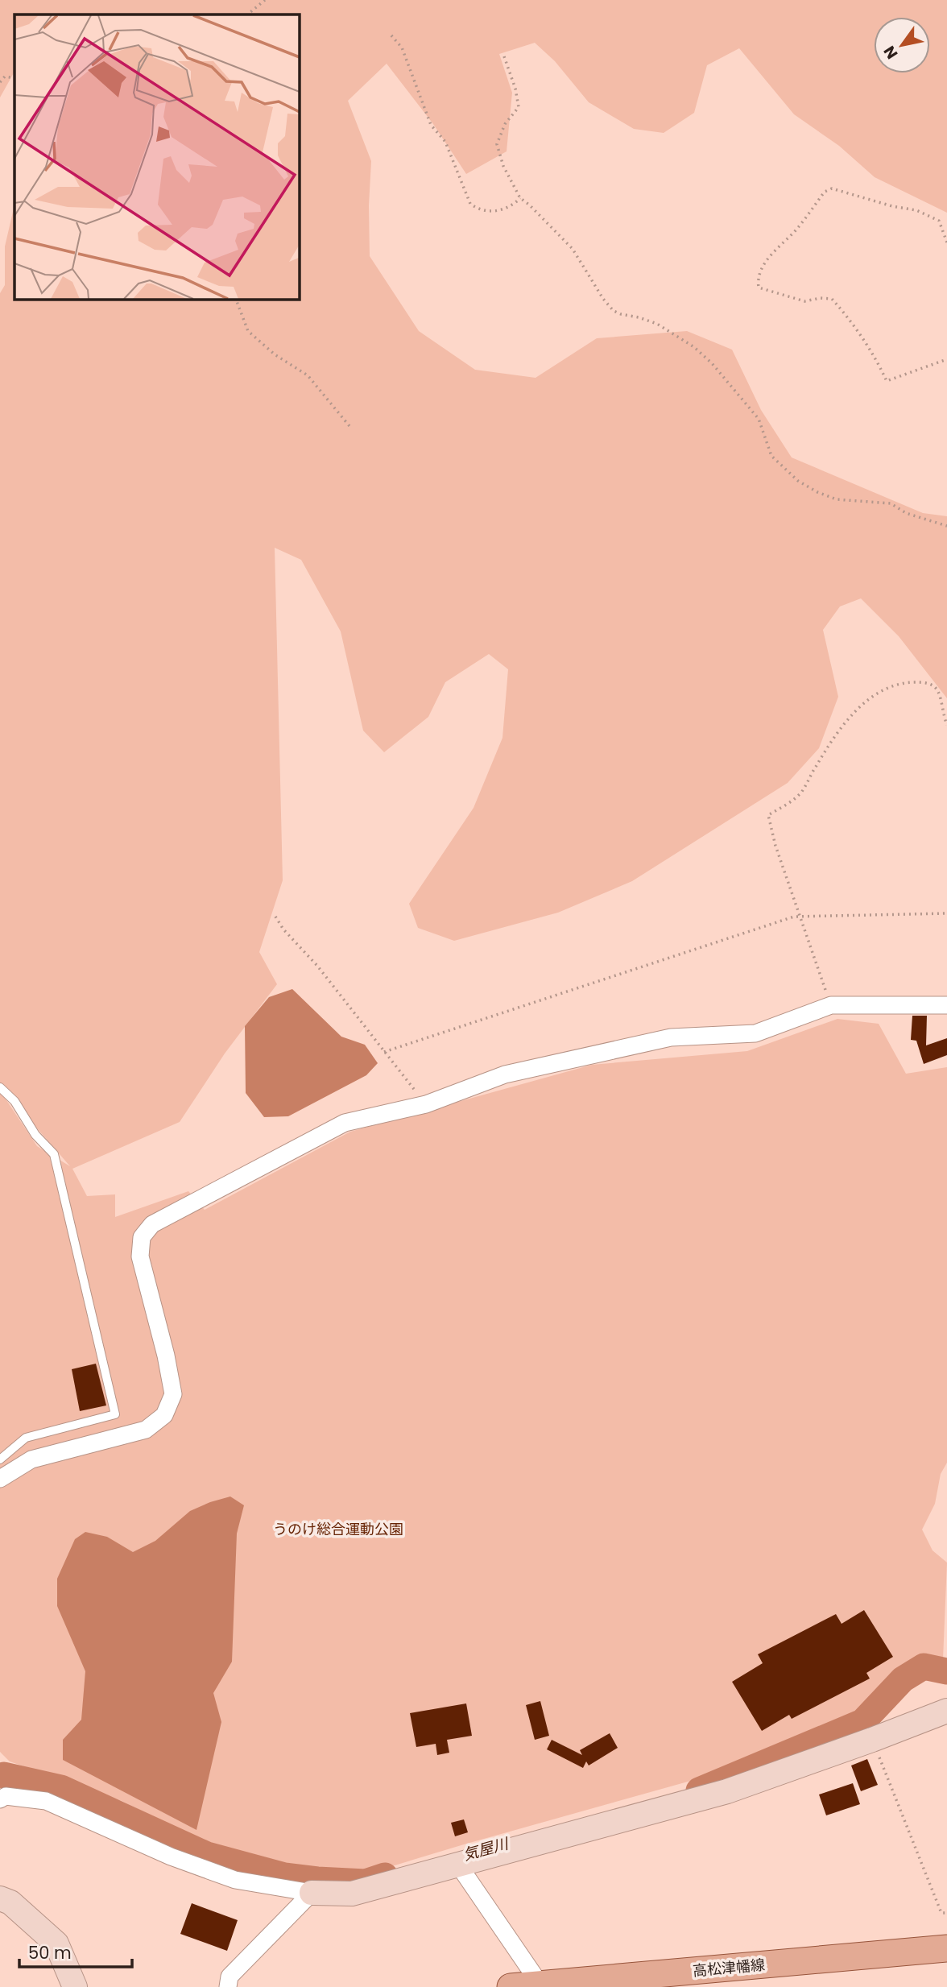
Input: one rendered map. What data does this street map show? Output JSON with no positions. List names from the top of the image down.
{
  "streets": {
    "main road": ["高松津幡線"]
  },
  "water": ["気屋川"],
  "parks": ["うのけ総合運動公園"],
  "scale_bar": "50 m",
  "north": "bottom left"
}
